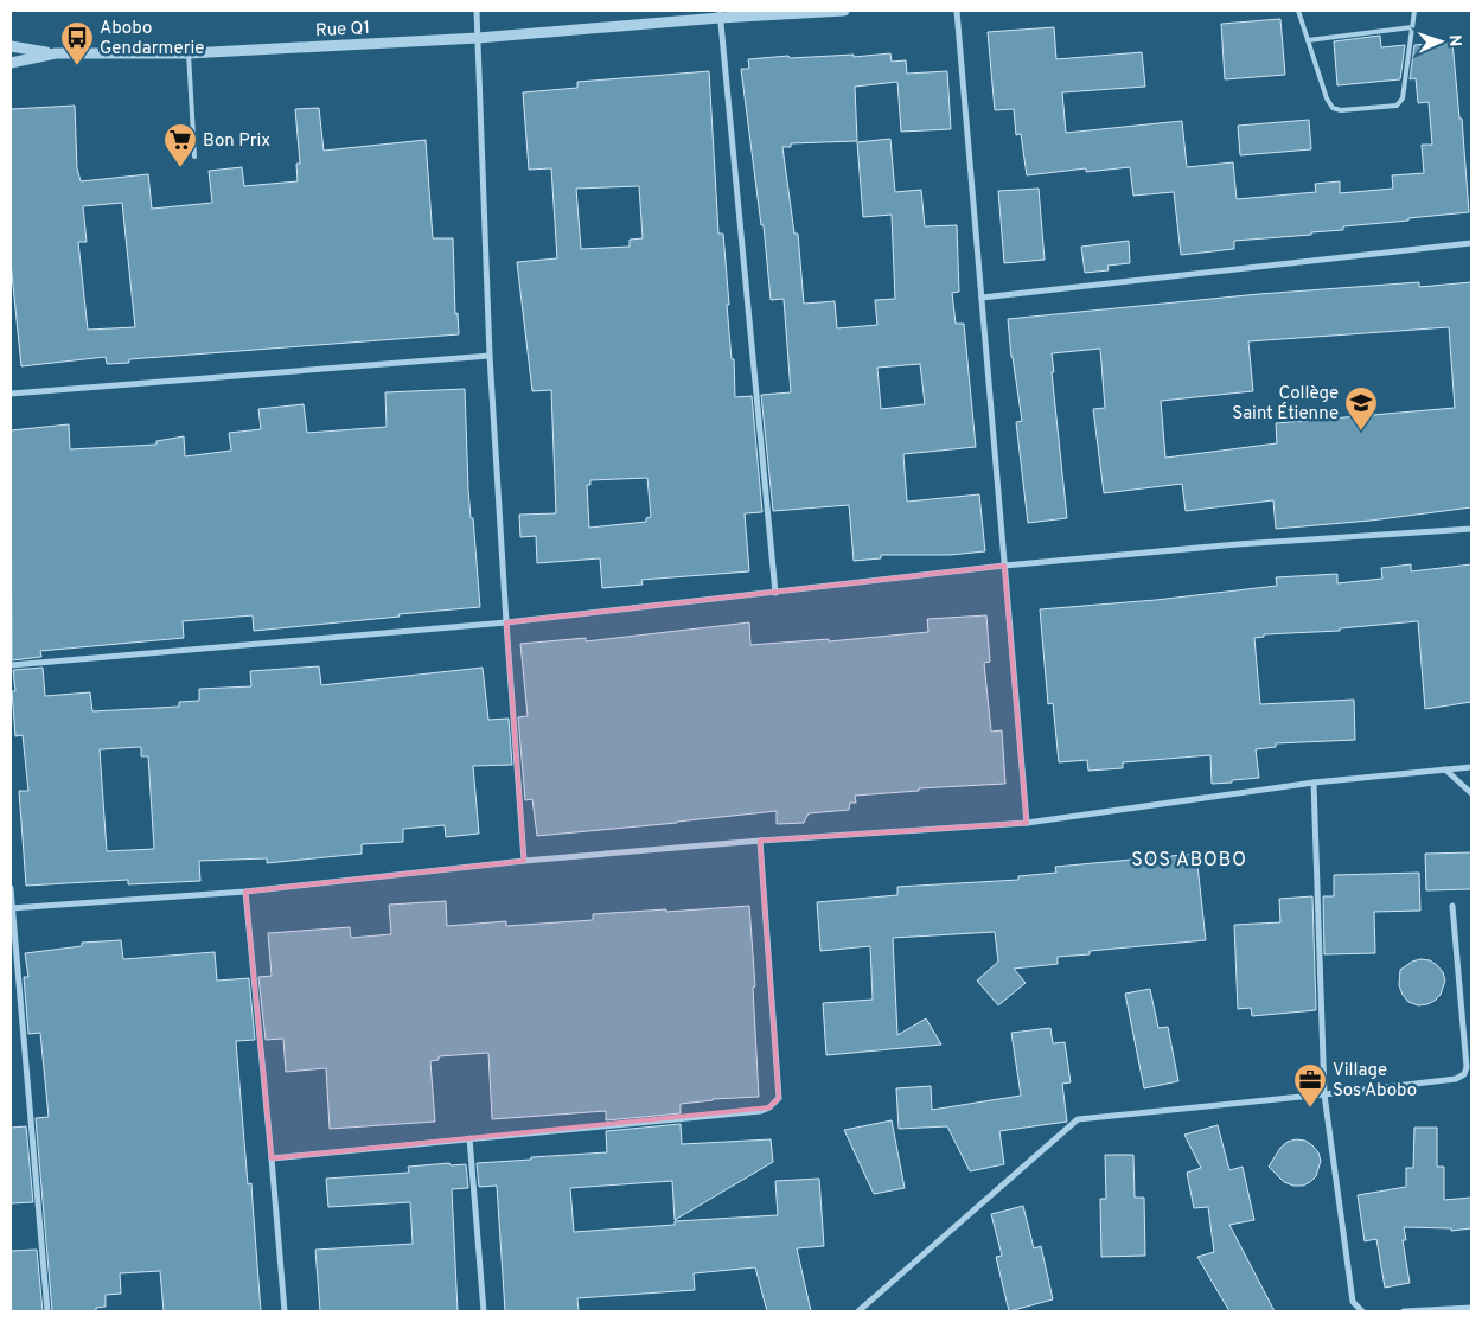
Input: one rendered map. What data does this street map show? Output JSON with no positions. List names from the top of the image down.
{
  "streets": {
    "street": ["Rue Q1"]
  },
  "districts": ["SOS ABOBO"],
  "places": {
    "bus stop": ["Abobo Gendarmerie"],
    "supermarket": ["Bon Prix"],
    "school or university": ["Collège Saint Étienne"],
    "office": ["Village Sos Abobo"]
  },
  "north": "right"
}
